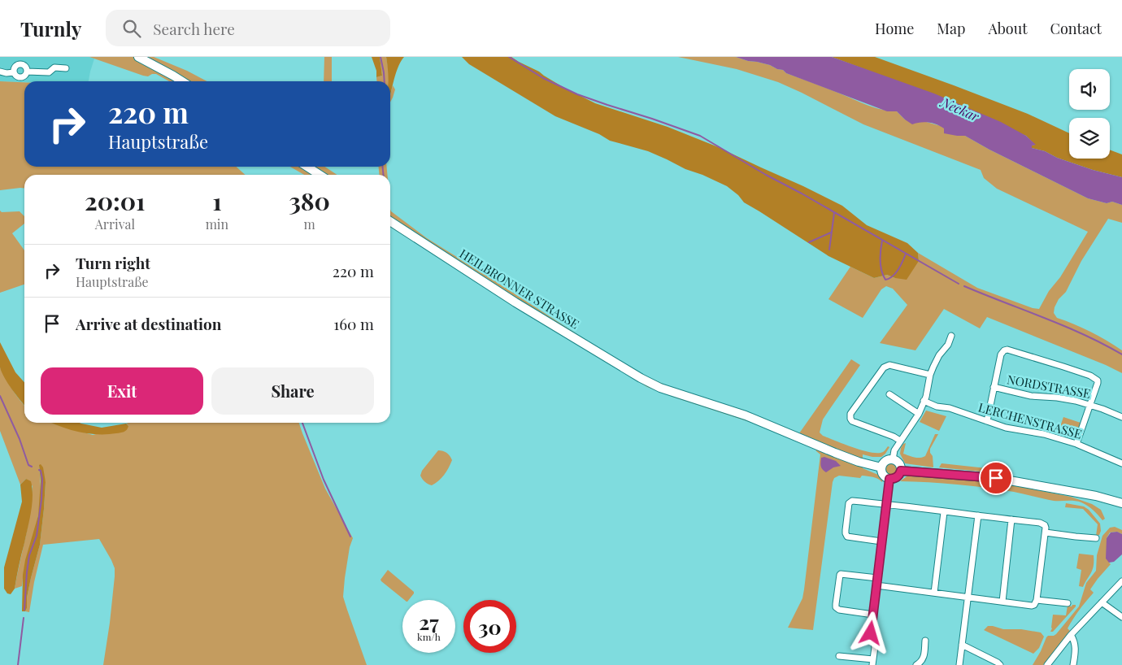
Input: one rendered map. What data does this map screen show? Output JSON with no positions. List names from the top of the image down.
{
  "streets": {
    "main road": ["HEILBRONNER STRASSE"],
    "street": ["NORDSTRASSE", "LERCHENSTRASSE"]
  },
  "water": ["Neckar"],
  "page": {
    "header": "Turnly",
    "search": "Search here",
    "nav": [
      "Home",
      "Map",
      "About",
      "Contact"
    ],
    "turn": ["220 m", "Hauptstraße"],
    "eta": [
      "20:01",
      "Arrival",
      "1",
      "min",
      "380",
      "m"
    ],
    "list": [
      {
        "name": "Turn right",
        "note": "Hauptstraße",
        "value": "220 m"
      },
      {
        "name": "Arrive at destination",
        "value": "160 m"
      }
    ],
    "buttons": ["Exit", "Share"],
    "speed": "27 km/h",
    "limit": "30"
  }
}
